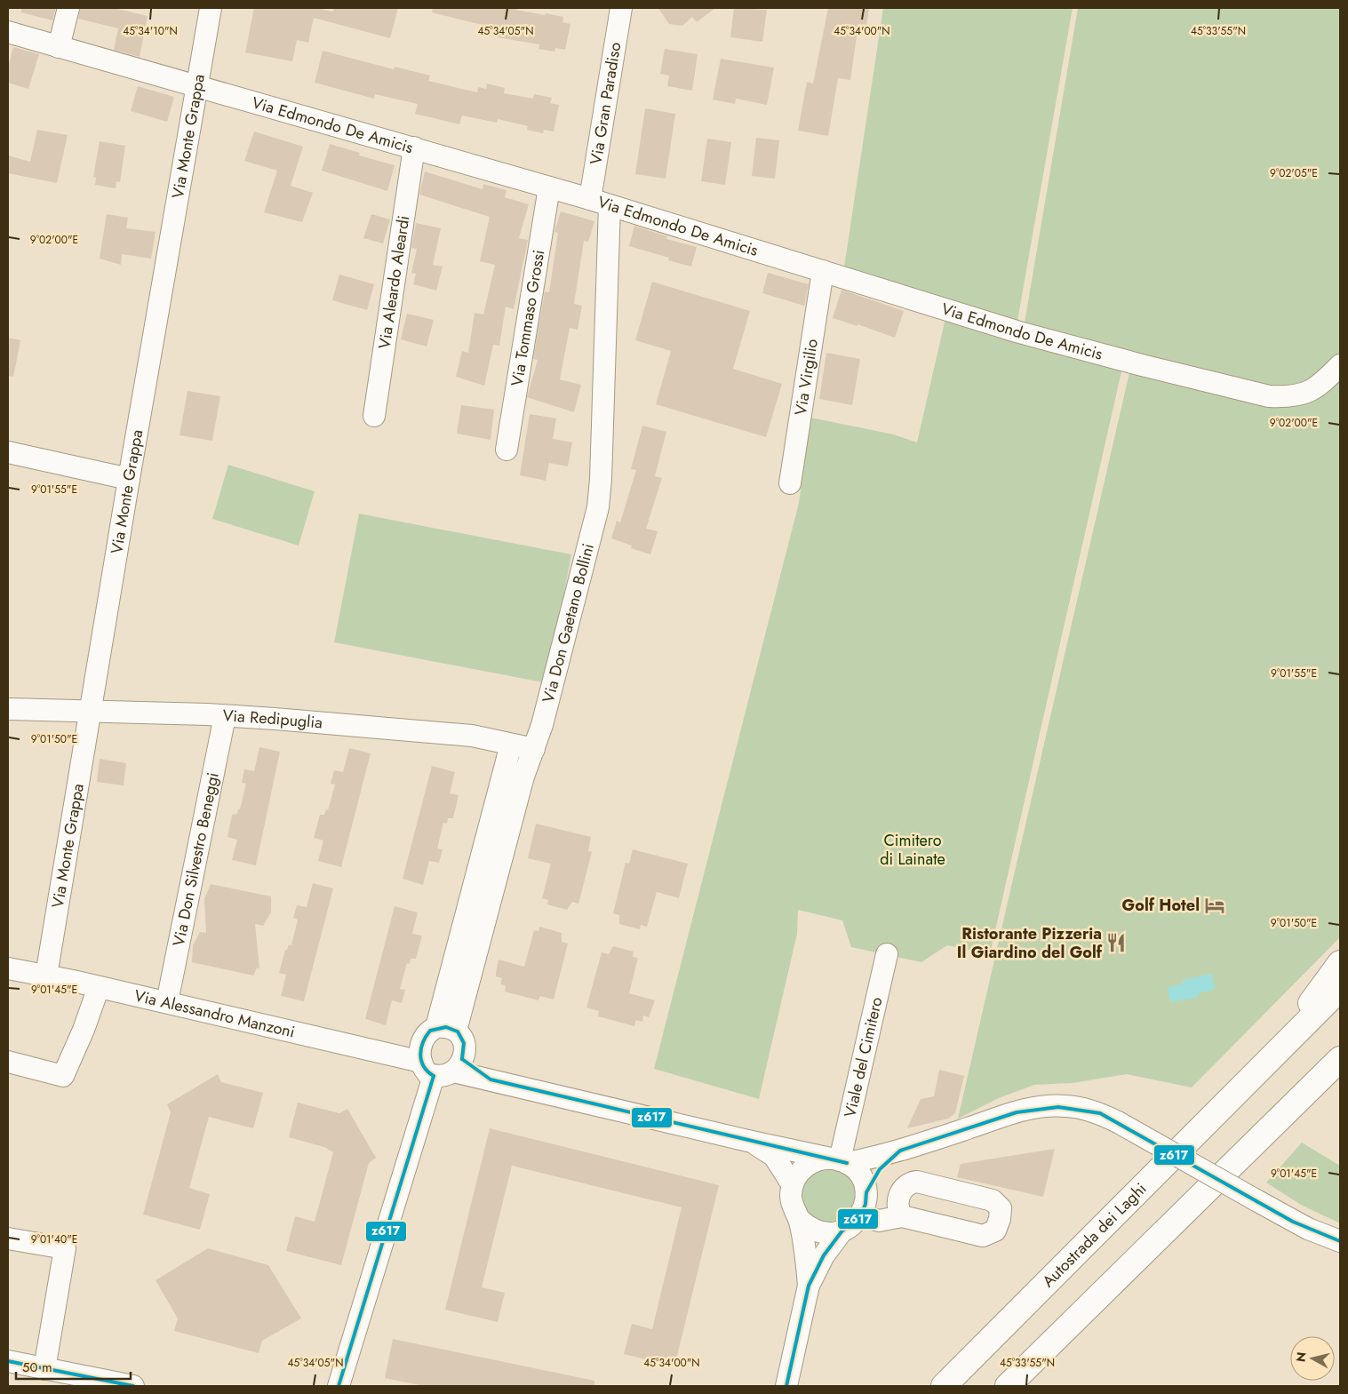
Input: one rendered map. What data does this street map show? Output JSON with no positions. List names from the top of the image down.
{
  "streets": {
    "highway": ["Autostrada dei Laghi"],
    "street": [
      "Via Gran Paradiso",
      "Via Edmondo De Amicis",
      "Via Monte Grappa",
      "Via Aleardo Aleardi",
      "Via Tommaso Grossi",
      "Via Virgilio",
      "Via Don Gaetano Bollini",
      "Via Redipuglia",
      "Via Don Silvestro Beneggi",
      "Via Alessandro Manzoni",
      "Viale del Cimitero"
    ]
  },
  "crossings": [
    ["Via Gran Paradiso", "Via Edmondo De Amicis"],
    ["Via Gran Paradiso", "Via Don Gaetano Bollini"],
    ["Via Edmondo De Amicis", "Via Monte Grappa"],
    ["Via Edmondo De Amicis", "Via Aleardo Aleardi"],
    ["Via Edmondo De Amicis", "Via Tommaso Grossi"],
    ["Via Edmondo De Amicis", "Via Virgilio"],
    ["Via Edmondo De Amicis", "Via Don Gaetano Bollini"],
    ["Via Monte Grappa", "Via Redipuglia"],
    ["Via Monte Grappa", "Via Alessandro Manzoni"],
    ["Via Don Gaetano Bollini", "Via Redipuglia"],
    ["Via Redipuglia", "Via Don Silvestro Beneggi"],
    ["Via Don Silvestro Beneggi", "Via Alessandro Manzoni"],
    ["Via Alessandro Manzoni", "Viale del Cimitero"]
  ],
  "parks": ["Cimitero di Lainate"],
  "places": {
    "hotel": ["Golf Hotel"],
    "restaurant": ["Ristorante Pizzeria Il Giardino del Golf"]
  },
  "lines": ["transit line z617"],
  "scale_bar": "50 m",
  "north": "left",
  "coordinates": [
    "45°34'10\"N",
    "45°34'05\"N",
    "45°34'00\"N",
    "45°33'55\"N",
    "9°02'05\"E",
    "9°02'00\"E",
    "9°01'55\"E",
    "9°01'50\"E",
    "9°01'45\"E",
    "9°01'40\"E"
  ]
}
